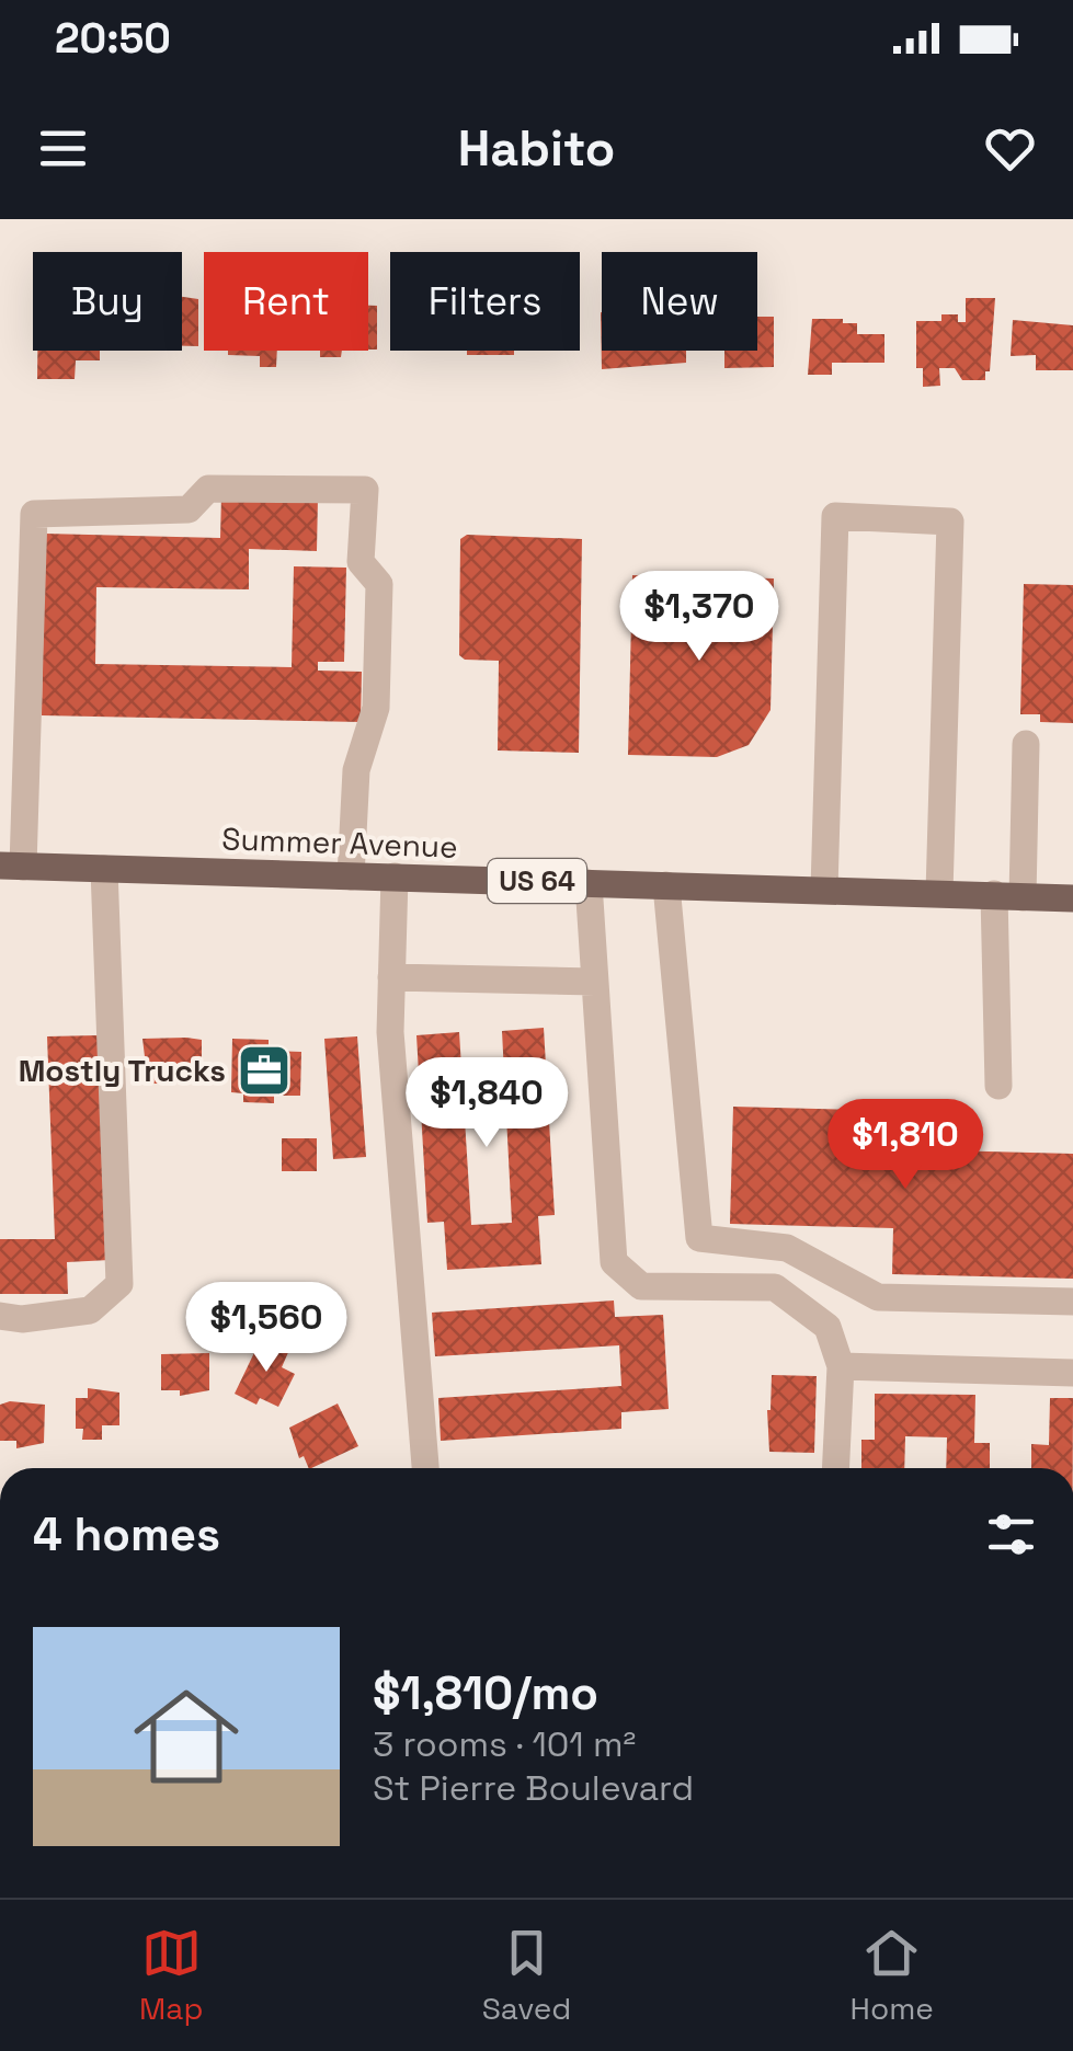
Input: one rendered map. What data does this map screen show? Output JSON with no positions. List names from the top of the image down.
{
  "streets": {
    "main road": ["Summer Avenue", "US 64"]
  },
  "places": {
    "office": ["Mostly Trucks"]
  },
  "page": {
    "status": "20:50",
    "header": "Habito",
    "chip": [
      "Buy",
      "Rent",
      "Filters",
      "New"
    ],
    "price": [
      "$1,370",
      "$1,840",
      "$1,810",
      "$1,560"
    ],
    "heading": "4 homes",
    "list": [
      {
        "name": "$1,810/mo",
        "note": "3 rooms · 101 m² · St Pierre Boulevard"
      }
    ],
    "tabs": ["Map", "Saved", "Home"]
  }
}
